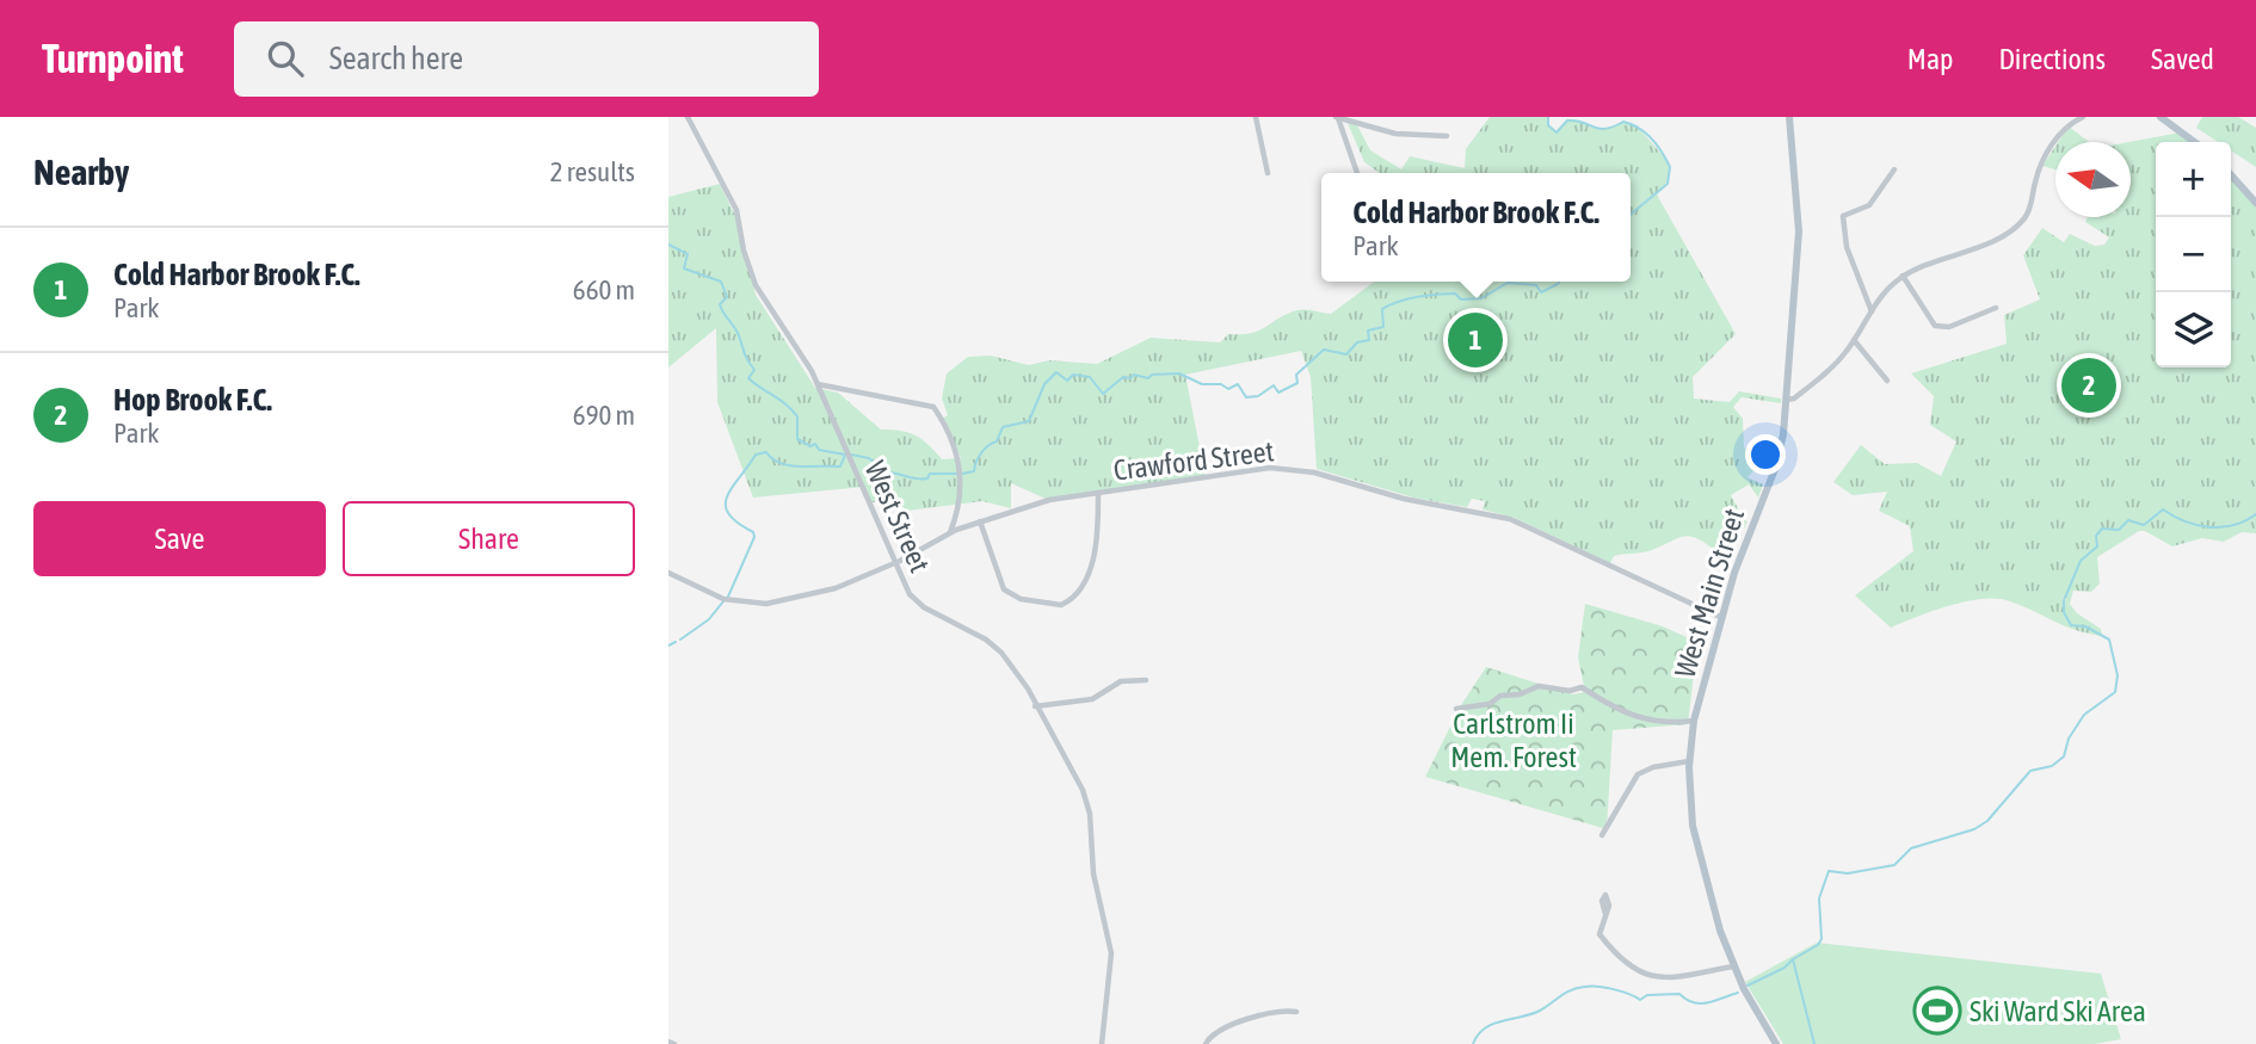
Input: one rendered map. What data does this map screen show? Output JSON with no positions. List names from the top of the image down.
{
  "streets": {
    "main road": ["West Main Street"],
    "street": ["Crawford Street", "West Street"]
  },
  "crossings": [
    ["Crawford Street", "West Street"],
    ["Crawford Street", "West Main Street"]
  ],
  "parks": ["Carlstrom Ii Mem. Forest"],
  "places": {
    "sports": ["Ski Ward Ski Area"]
  },
  "north": "left",
  "page": {
    "header": "Turnpoint",
    "search": "Search here",
    "nav": ["Map", "Directions", "Saved"],
    "heading": ["Nearby", "2 results"],
    "map_buttons": ["+", "−"],
    "popup": ["Cold Harbor Brook F.C.", "Park"],
    "list": [
      {
        "mark": "1",
        "name": "Cold Harbor Brook F.C.",
        "note": "Park",
        "value": "660 m"
      },
      {
        "mark": "2",
        "name": "Hop Brook F.C.",
        "note": "Park",
        "value": "690 m"
      }
    ],
    "pins": ["1", "2"],
    "buttons": ["Save", "Share"]
  }
}
